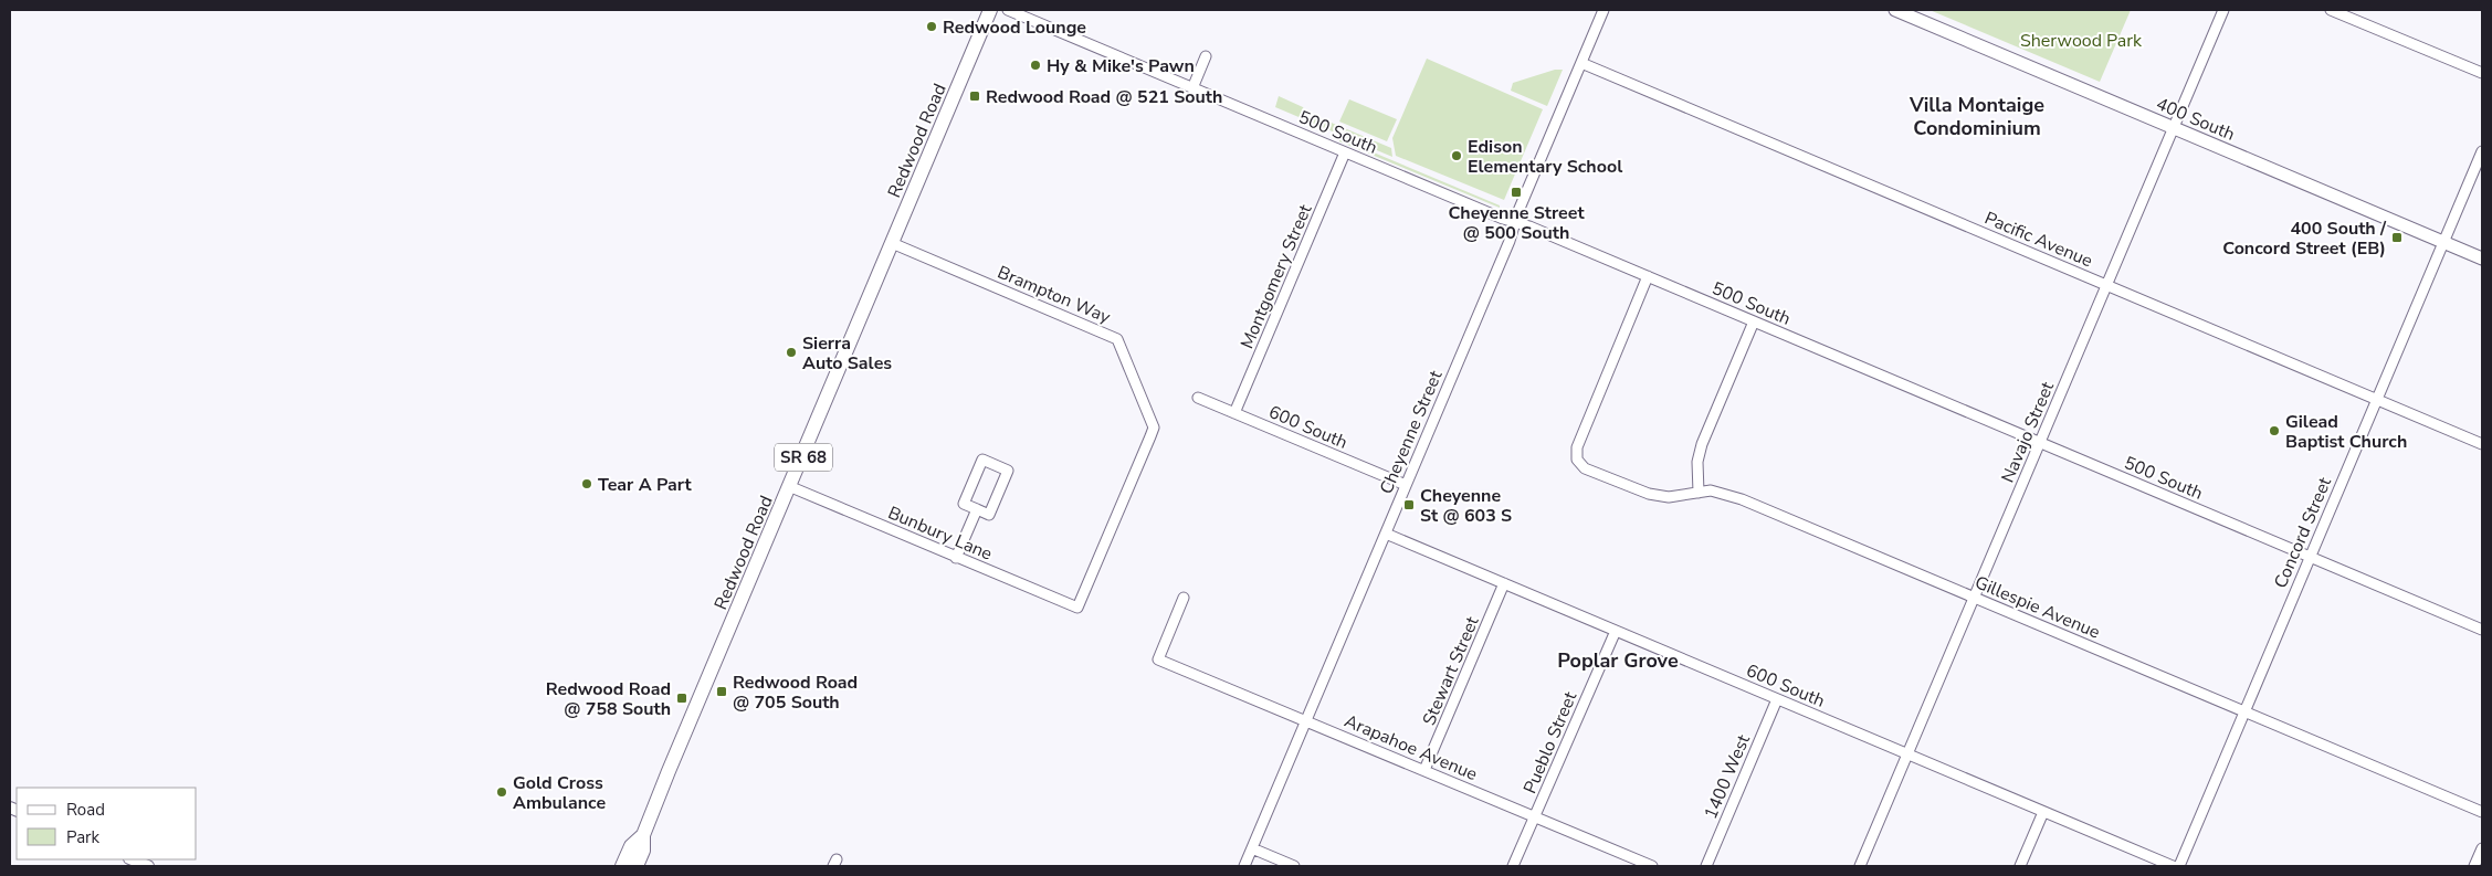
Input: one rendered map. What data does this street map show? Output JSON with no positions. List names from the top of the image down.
{
  "streets": {
    "main road": ["400 South", "Redwood Road", "SR 68"],
    "street": [
      "500 South",
      "Pacific Avenue",
      "Montgomery Street",
      "Brampton Way",
      "600 South",
      "Cheyenne Street",
      "Navajo Street",
      "Bunbury Lane",
      "Concord Street",
      "Gillespie Avenue",
      "Stewart Street",
      "Pueblo Street",
      "Arapahoe Avenue",
      "1400 West"
    ]
  },
  "crossings": [
    ["400 South", "Navajo Street"],
    ["400 South", "Concord Street"],
    ["500 South", "Montgomery Street"],
    ["500 South", "Cheyenne Street"],
    ["500 South", "Navajo Street"],
    ["500 South", "Concord Street"],
    ["500 South", "Gillespie Avenue"],
    ["Redwood Road", "Brampton Way"],
    ["Redwood Road", "Bunbury Lane"],
    ["Pacific Avenue", "Cheyenne Street"],
    ["Pacific Avenue", "Navajo Street"],
    ["Pacific Avenue", "Concord Street"],
    ["Montgomery Street", "600 South"],
    ["Brampton Way", "Bunbury Lane"],
    ["600 South", "Cheyenne Street"],
    ["600 South", "Navajo Street"],
    ["600 South", "Stewart Street"],
    ["600 South", "Pueblo Street"],
    ["600 South", "1400 West"],
    ["Cheyenne Street", "Arapahoe Avenue"],
    ["Navajo Street", "Gillespie Avenue"],
    ["Concord Street", "Gillespie Avenue"],
    ["Stewart Street", "Arapahoe Avenue"],
    ["Pueblo Street", "Arapahoe Avenue"]
  ],
  "districts": ["Villa Montaige Condominium", "Poplar Grove"],
  "parks": ["Sherwood Park"],
  "places": {
    "other": [
      "Redwood Lounge",
      "Hy & Mike's Pawn",
      "Edison Elementary School",
      "Sierra Auto Sales",
      "Gilead Baptist Church",
      "Tear A Part",
      "Gold Cross Ambulance"
    ],
    "transit": [
      "Redwood Road @ 521 South",
      "Cheyenne Street @ 500 South",
      "400 South / Concord Street (EB)",
      "Cheyenne St @ 603 S",
      "Redwood Road @ 705 South",
      "Redwood Road @ 758 South"
    ]
  },
  "legend": ["Road", "Park"]
}
